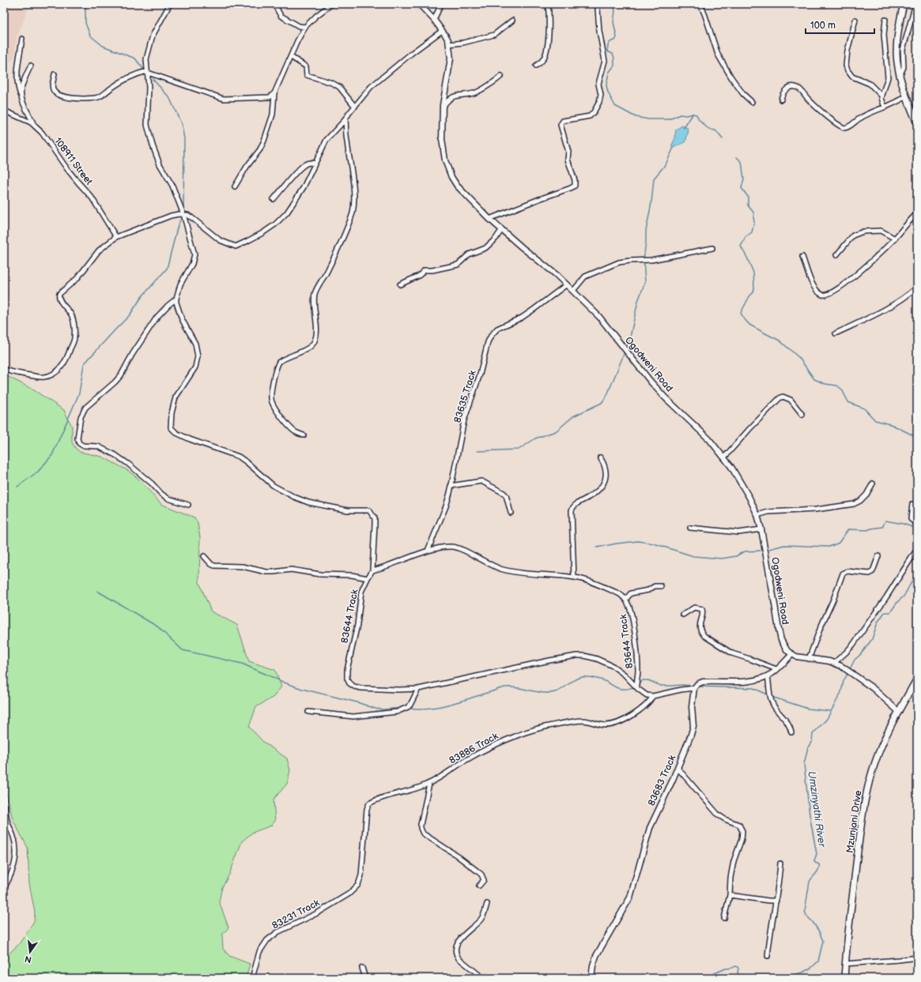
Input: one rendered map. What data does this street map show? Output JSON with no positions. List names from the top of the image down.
{
  "streets": {
    "main road": ["Mzunjani Drive"],
    "street": [
      "108911 Street",
      "Ogodweni Road",
      "83635 Track",
      "83644 Track",
      "83886 Track",
      "83683 Track",
      "83231 Track"
    ]
  },
  "crossings": [
    ["Ogodweni Road", "83635 Track"],
    ["83635 Track", "83644 Track"],
    ["83644 Track", "83886 Track"],
    ["83886 Track", "83231 Track"]
  ],
  "water": ["Umzinyathi River"],
  "scale_bar": "100 m",
  "north": "bottom"
}
